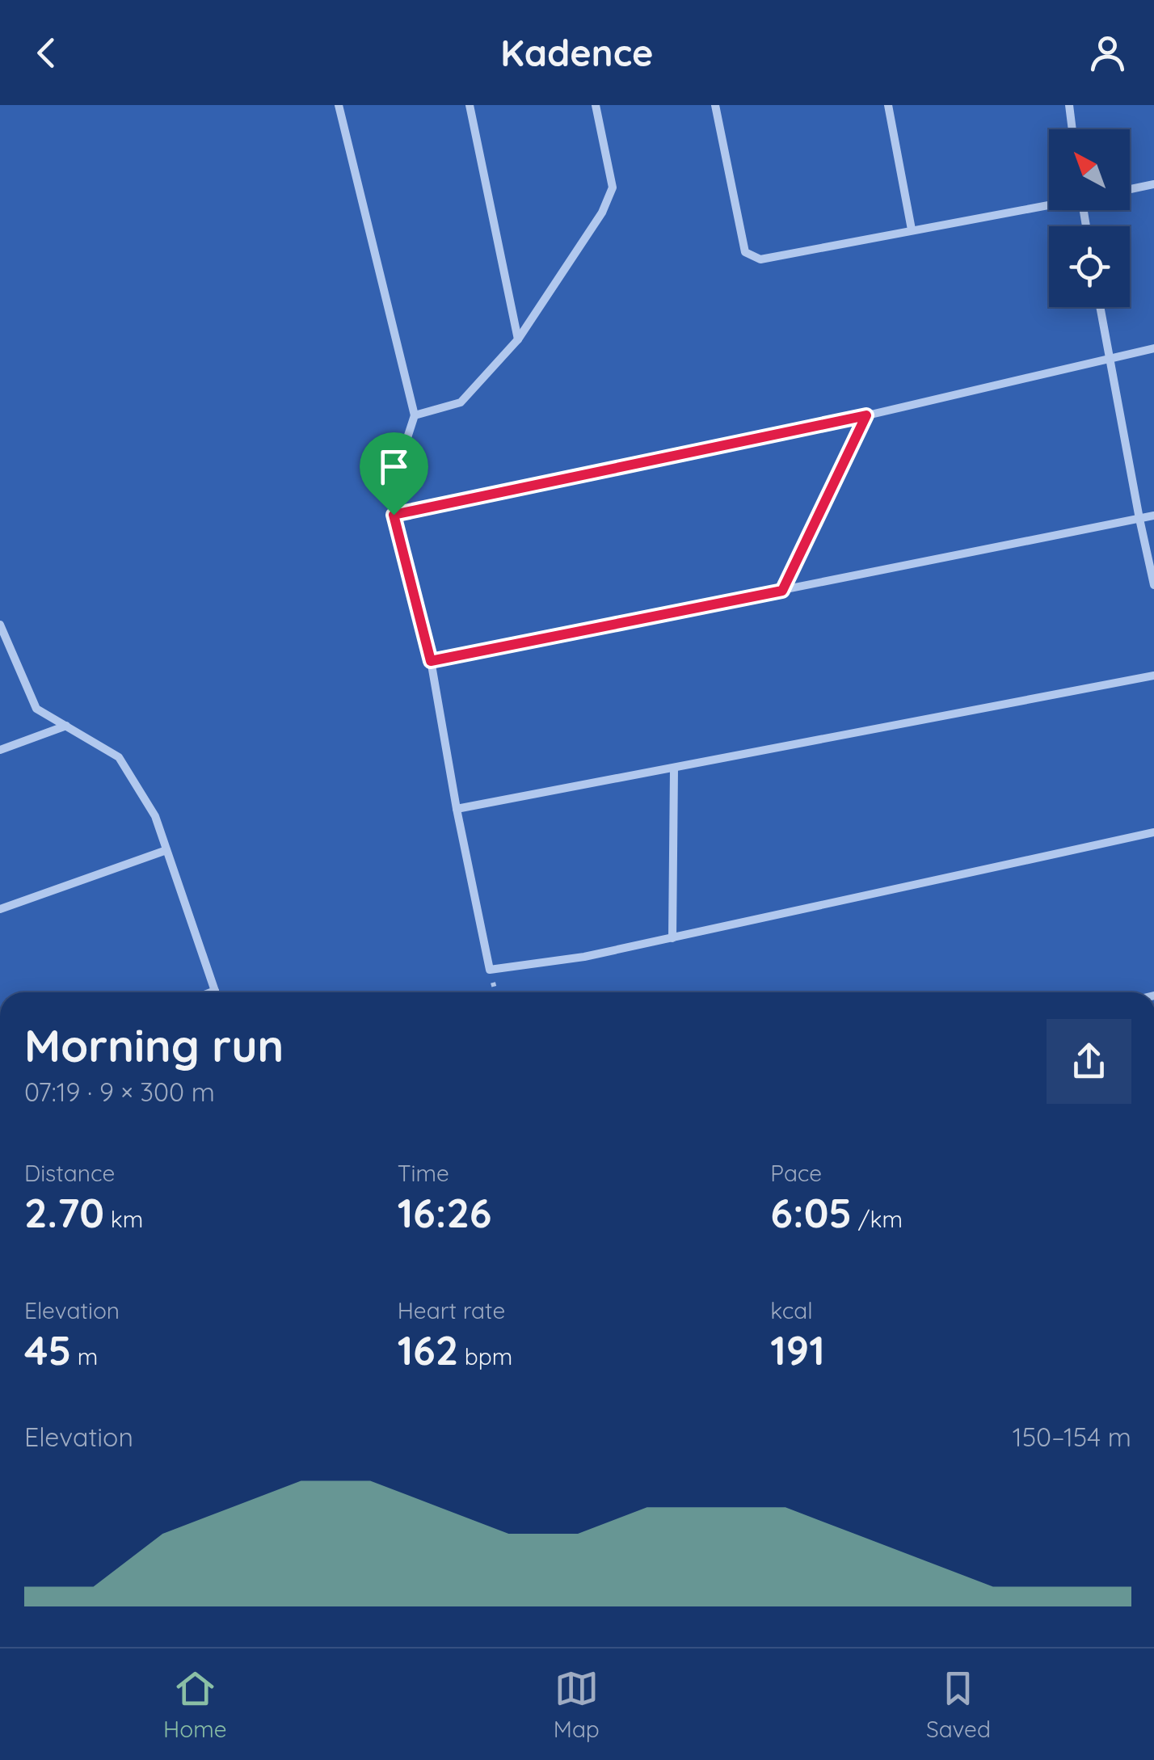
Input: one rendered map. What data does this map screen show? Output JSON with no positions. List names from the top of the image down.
{
  "north": "top left",
  "page": {
    "header": "Kadence",
    "heading": ["Morning run", "07:19 · 9 × 300 m"],
    "stats": [
      ["Distance", "2.70 km"],
      ["Time", "16:26"],
      ["Pace", "6:05 /km"],
      ["Elevation", "45 m"],
      ["Heart rate", "162 bpm"],
      ["kcal", "191"]
    ],
    "chart": ["Elevation", "150–154 m"],
    "tabs": ["Home", "Map", "Saved"]
  }
}
